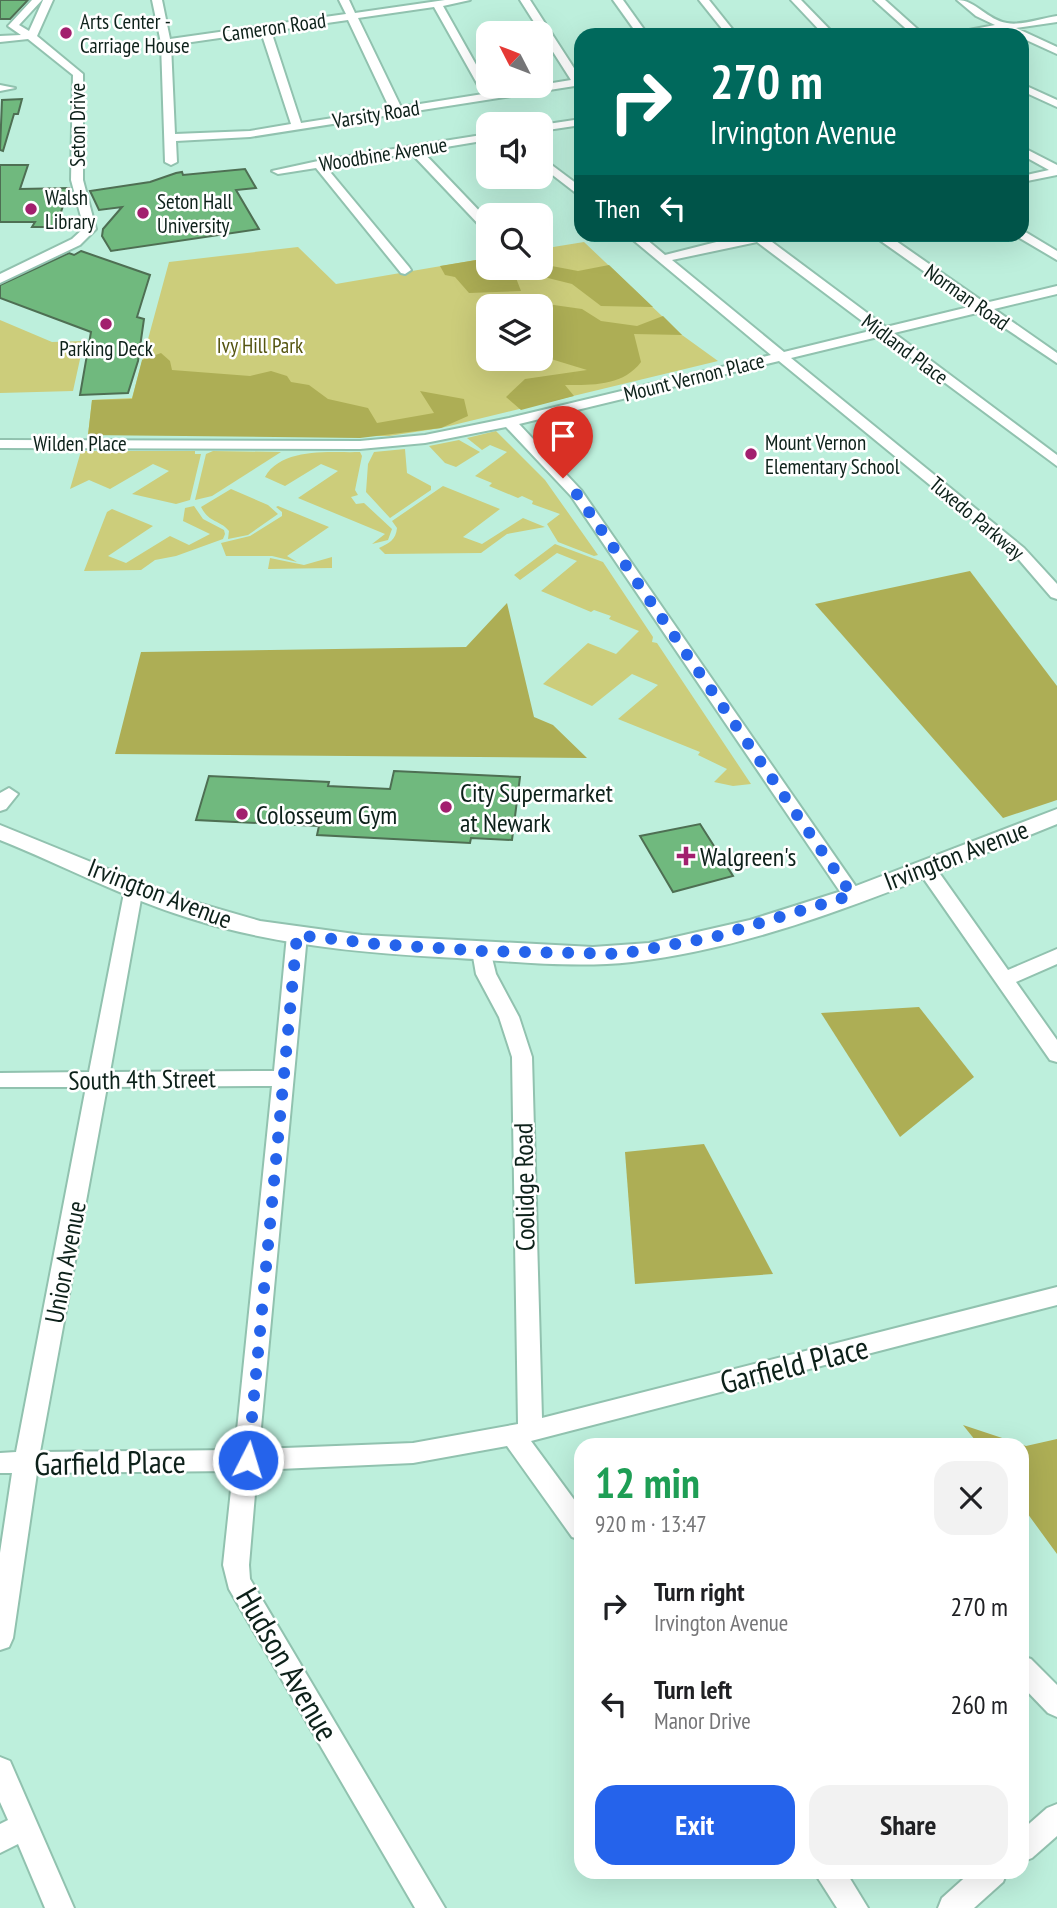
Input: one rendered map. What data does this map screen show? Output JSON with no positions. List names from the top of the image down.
{
  "streets": {
    "main road": ["Irvington Avenue"],
    "street": [
      "Cameron Road",
      "Varsity Road",
      "Seton Drive",
      "Woodbine Avenue",
      "Norman Road",
      "Midland Place",
      "Mount Vernon Place",
      "Wilden Place",
      "Tuxedo Parkway",
      "South 4th Street",
      "Coolidge Road",
      "Union Avenue",
      "Garfield Place",
      "Hudson Avenue"
    ]
  },
  "crossings": [
    ["Norman Road", "Mount Vernon Place"],
    ["Midland Place", "Mount Vernon Place"],
    ["Mount Vernon Place", "Wilden Place"],
    ["Mount Vernon Place", "Tuxedo Parkway"],
    ["Irvington Avenue", "Coolidge Road"],
    ["Irvington Avenue", "Union Avenue"],
    ["Irvington Avenue", "Hudson Avenue"],
    ["South 4th Street", "Union Avenue"],
    ["South 4th Street", "Hudson Avenue"],
    ["Coolidge Road", "Garfield Place"],
    ["Union Avenue", "Garfield Place"],
    ["Garfield Place", "Hudson Avenue"]
  ],
  "parks": ["Ivy Hill Park"],
  "places": {
    "other": [
      "Arts Center - Carriage House",
      "Walsh Library",
      "Seton Hall University",
      "Parking Deck",
      "Mount Vernon Elementary School",
      "City Supermarket at Newark",
      "Colosseum Gym"
    ],
    "health": ["Walgreen's"]
  },
  "north": "top left",
  "page": {
    "turn": ["270 m", "Irvington Avenue"],
    "then": "Then",
    "heading": ["12 min", "920 m · 13:47"],
    "list": [
      {
        "name": "Turn right",
        "note": "Irvington Avenue",
        "value": "270 m"
      },
      {
        "name": "Turn left",
        "note": "Manor Drive",
        "value": "260 m"
      }
    ],
    "buttons": ["Exit", "Share"]
  }
}
